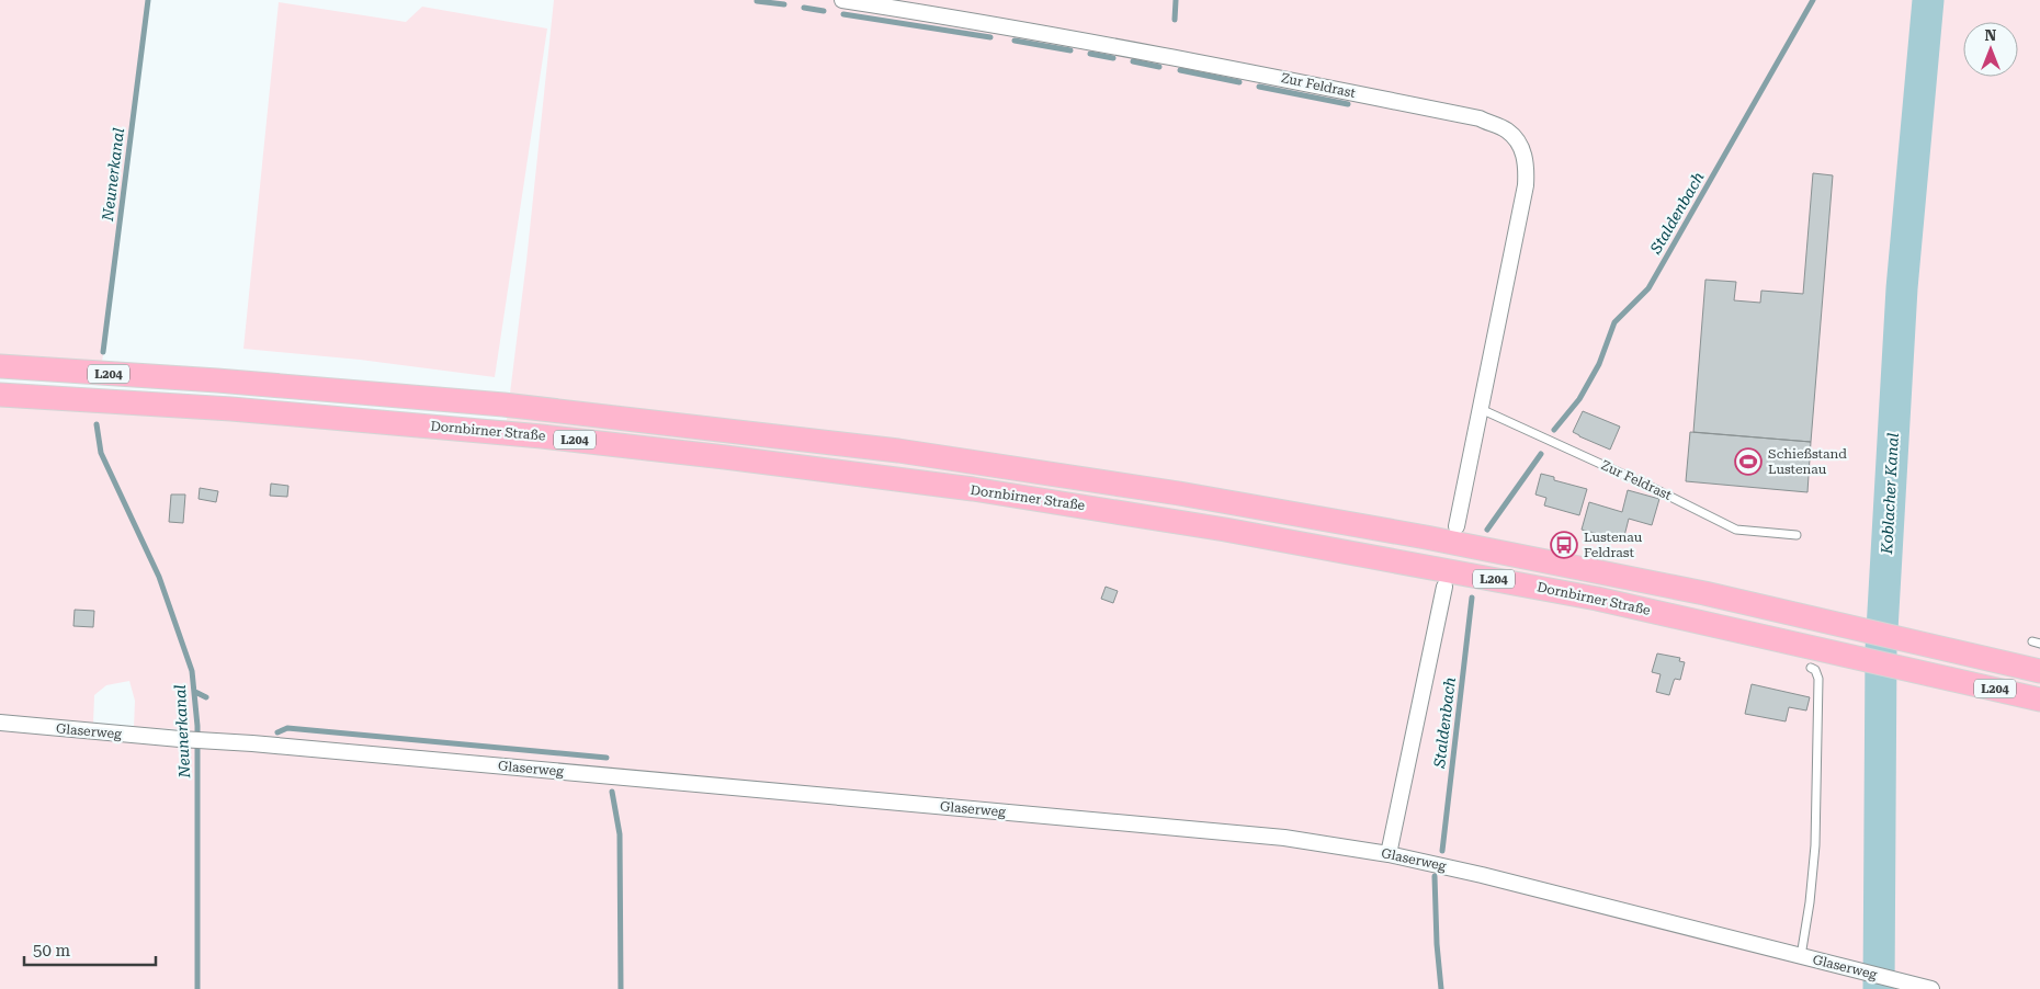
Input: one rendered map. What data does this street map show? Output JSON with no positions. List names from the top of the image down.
{
  "streets": {
    "main road": ["L204", "Dornbirner Straße"],
    "street": ["Zur Feldrast", "Glaserweg"]
  },
  "water": ["Neunerkanal", "Staldenbach", "Koblacher Kanal"],
  "places": {
    "sports": ["Schießstand Lustenau"],
    "bus stop": ["Lustenau Feldrast"]
  },
  "scale_bar": "50 m",
  "north": "top"
}
